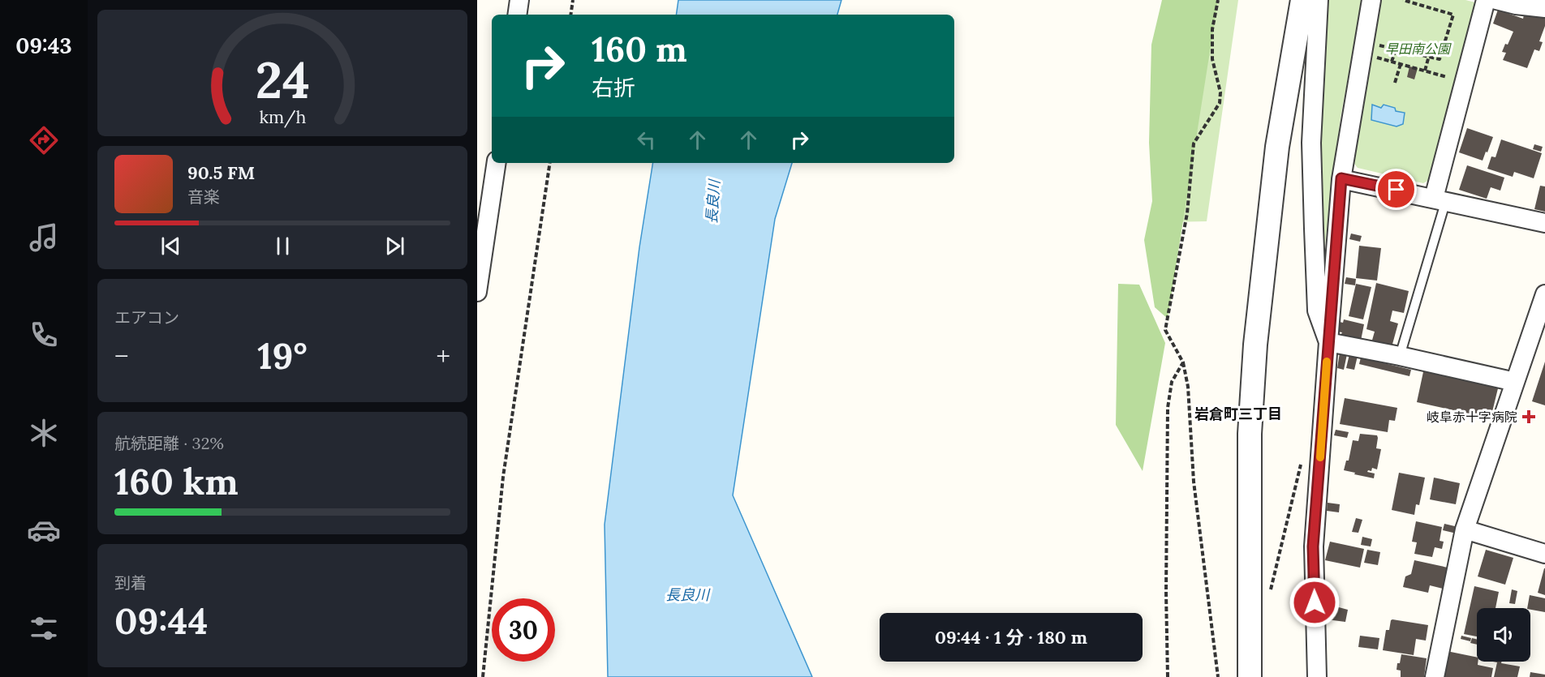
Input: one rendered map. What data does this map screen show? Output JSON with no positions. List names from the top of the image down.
{
  "districts": ["岩倉町三丁目"],
  "water": ["長良川"],
  "parks": ["早田南公園"],
  "places": {
    "health": ["岐阜赤十字病院"]
  },
  "page": {
    "tabs": "09:43",
    "turn": ["160 m", "右折"],
    "song": ["90.5 FM", "音楽"],
    "tile": [
      "エアコン",
      ["航続距離 · 32%", "160 km"],
      ["到着", "09:44"]
    ],
    "heat": ["−", "19°", "+"],
    "limit": "30",
    "trip": "09:44 · 1 分 · 180 m",
    "gauge": ["24", "km/h"]
  }
}
